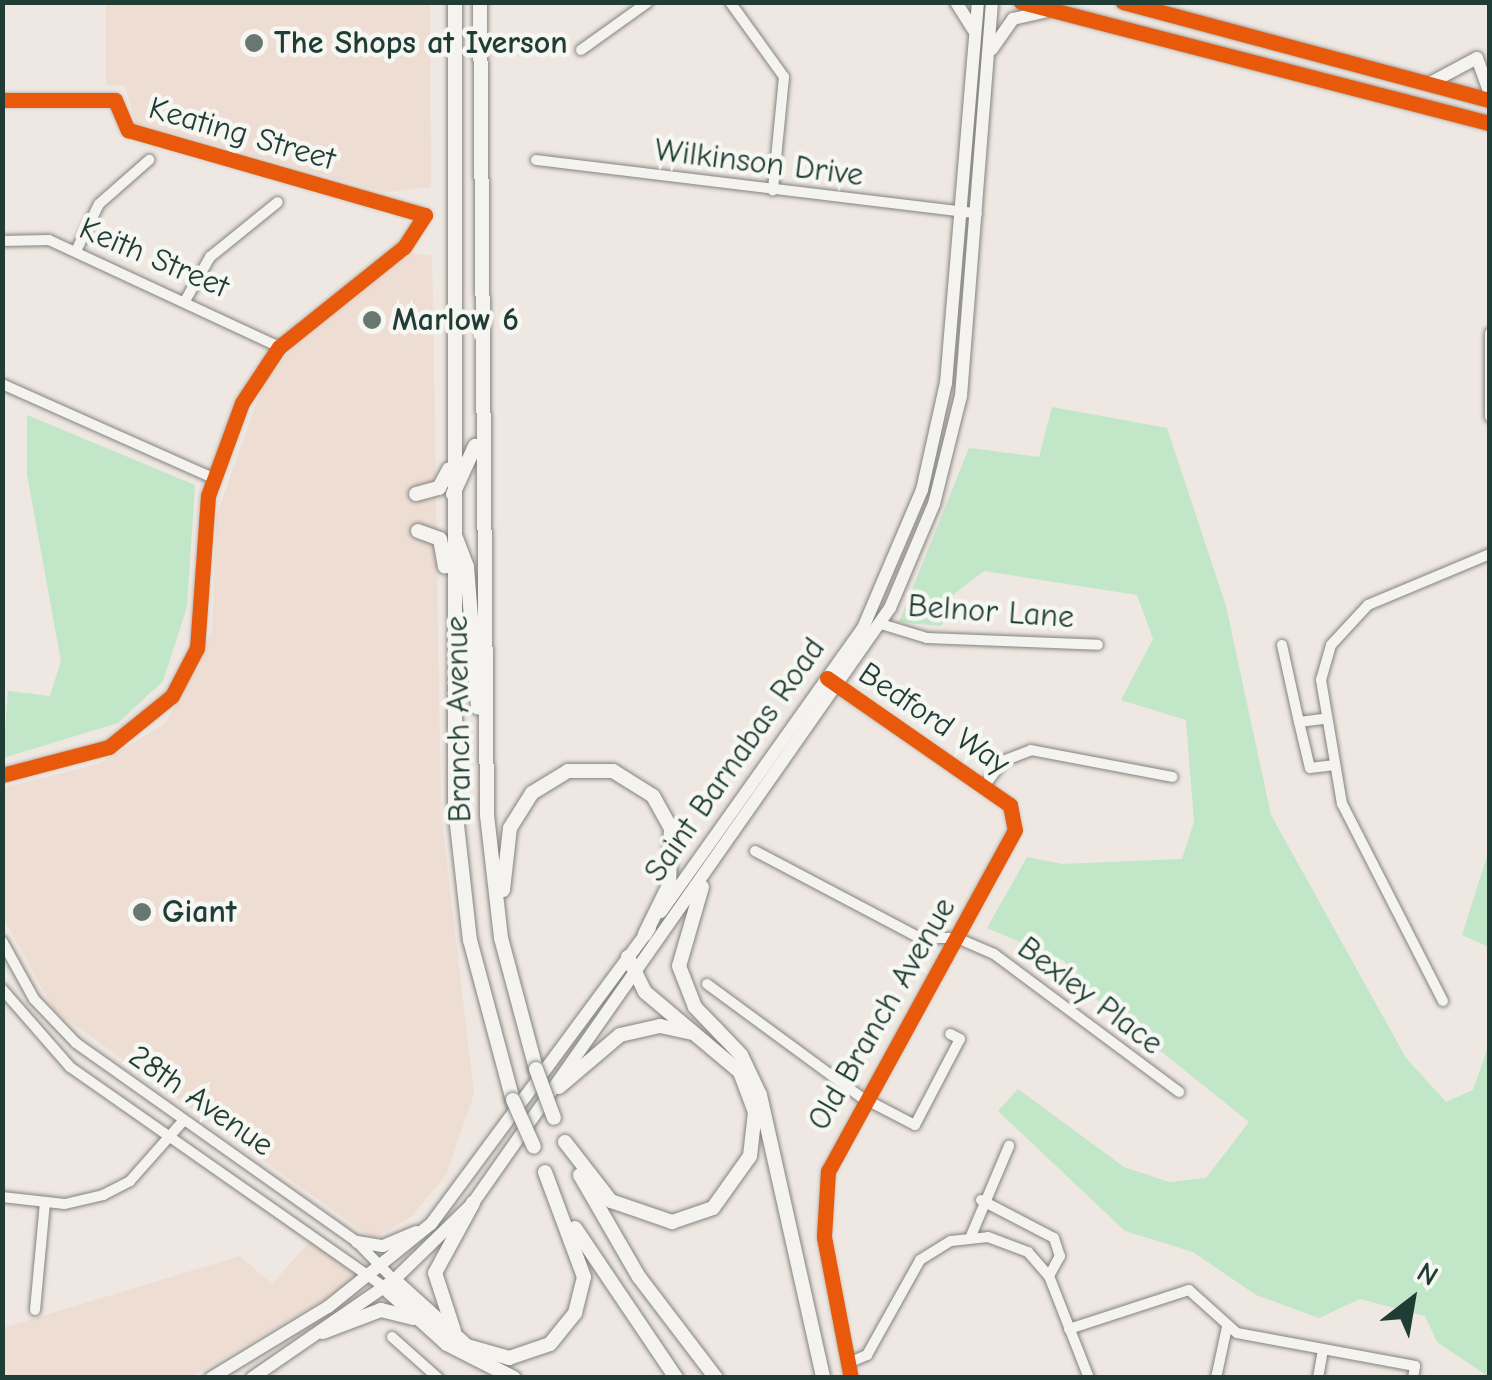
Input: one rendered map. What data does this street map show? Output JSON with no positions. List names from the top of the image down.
{
  "streets": {
    "highway": ["Branch Avenue"],
    "main road": ["Saint Barnabas Road"],
    "street": [
      "Keating Street",
      "Wilkinson Drive",
      "Keith Street",
      "Belnor Lane",
      "Bedford Way",
      "Bexley Place",
      "Old Branch Avenue",
      "28th Avenue"
    ]
  },
  "crossings": [
    ["Keating Street", "Keith Street"],
    ["Wilkinson Drive", "Saint Barnabas Road"],
    ["Belnor Lane", "Saint Barnabas Road"],
    ["Bedford Way", "Saint Barnabas Road"],
    ["Bedford Way", "Old Branch Avenue"],
    ["Saint Barnabas Road", "28th Avenue"],
    ["Bexley Place", "Old Branch Avenue"]
  ],
  "places": ["The Shops at Iverson", "Marlow 6", "Giant"],
  "north": "top right"
}
